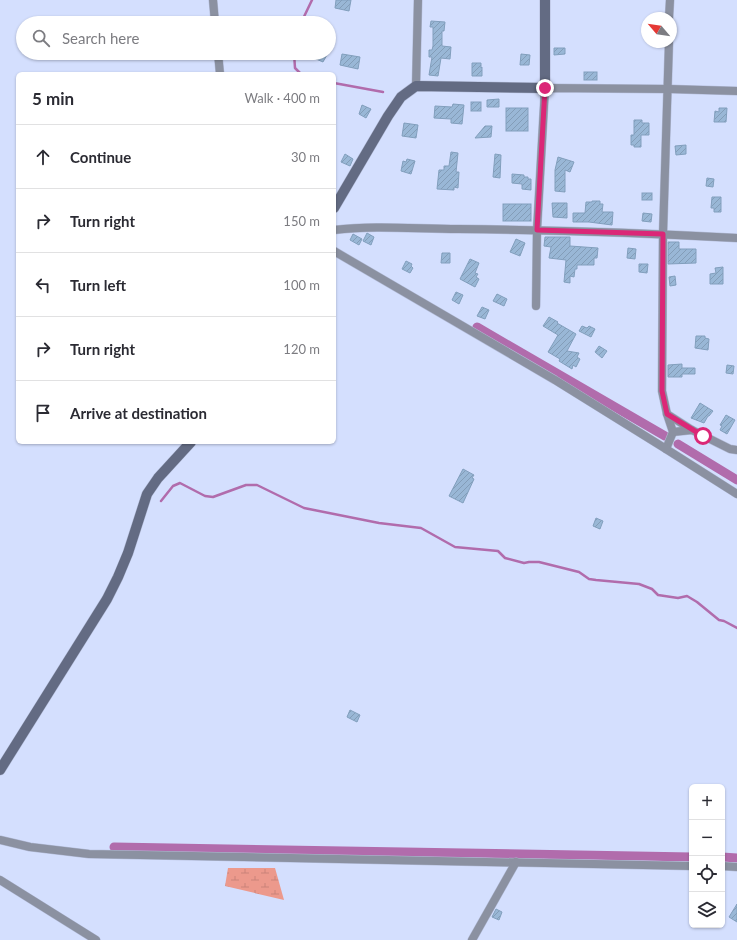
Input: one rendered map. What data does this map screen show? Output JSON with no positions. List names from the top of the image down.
{
  "north": "top left",
  "page": {
    "search": "Search here",
    "heading": ["5 min", "Walk · 400 m"],
    "list": [
      ["Continue", "30 m"],
      ["Turn right", "150 m"],
      ["Turn left", "100 m"],
      ["Turn right", "120 m"],
      "Arrive at destination"
    ],
    "map_buttons": ["+", "−"]
  }
}
